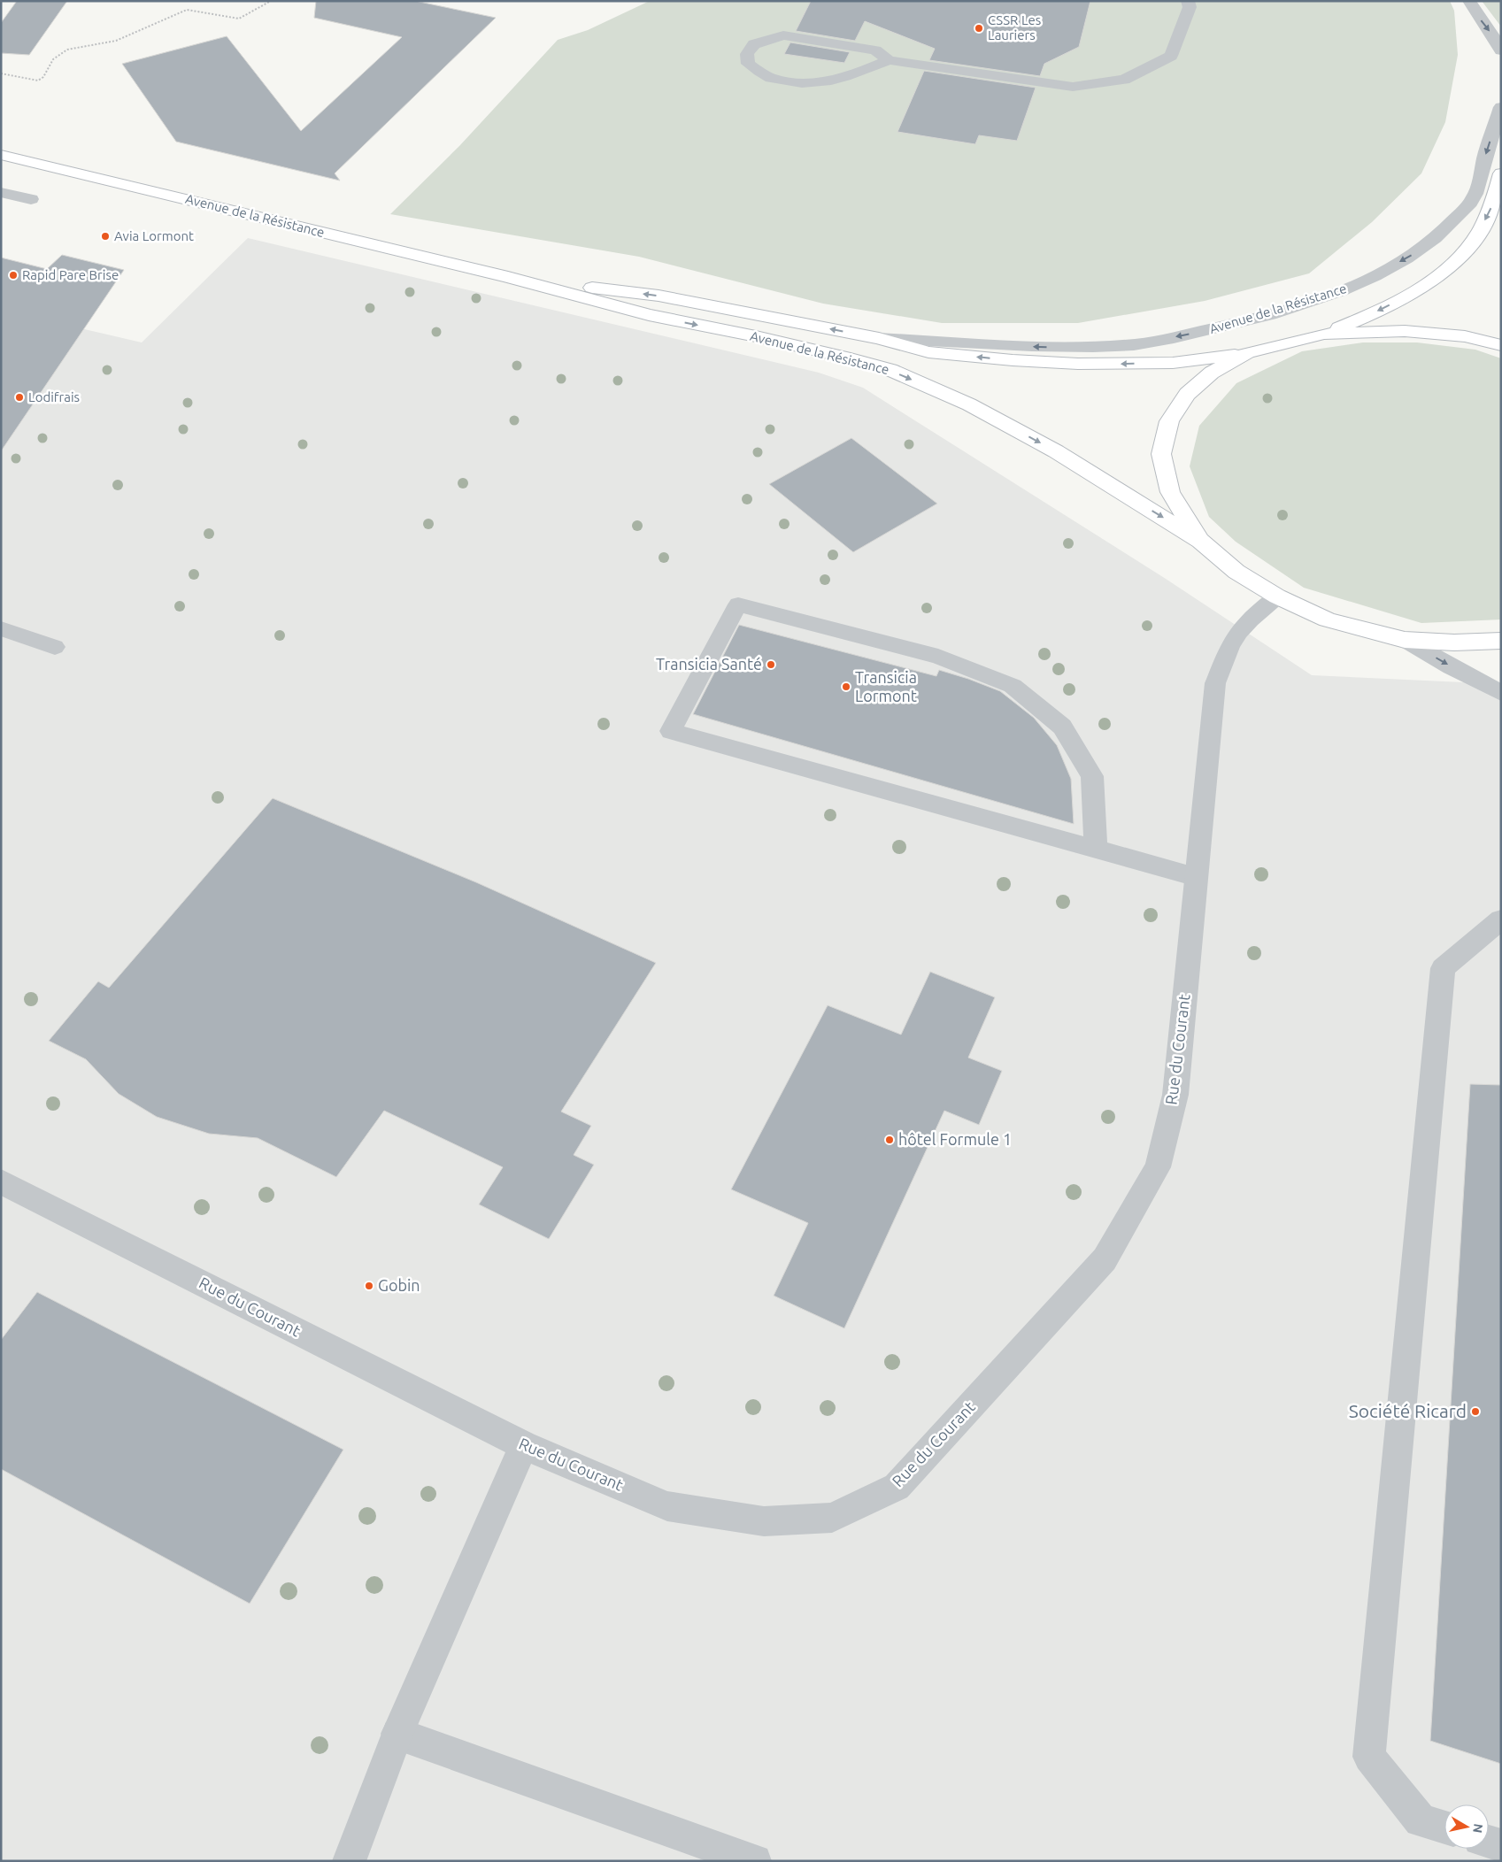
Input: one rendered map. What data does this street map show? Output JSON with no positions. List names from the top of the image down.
{
  "streets": {
    "main road": ["Avenue de la Résistance"],
    "street": ["Rue du Courant"]
  },
  "places": [
    "CSSR Les Lauriers",
    "Avia Lormont",
    "Rapid Pare Brise",
    "Lodifrais",
    "Transicia Santé",
    "Transicia Lormont",
    "hôtel Formule 1",
    "Gobin",
    "Société Ricard"
  ],
  "north": "right"
}
